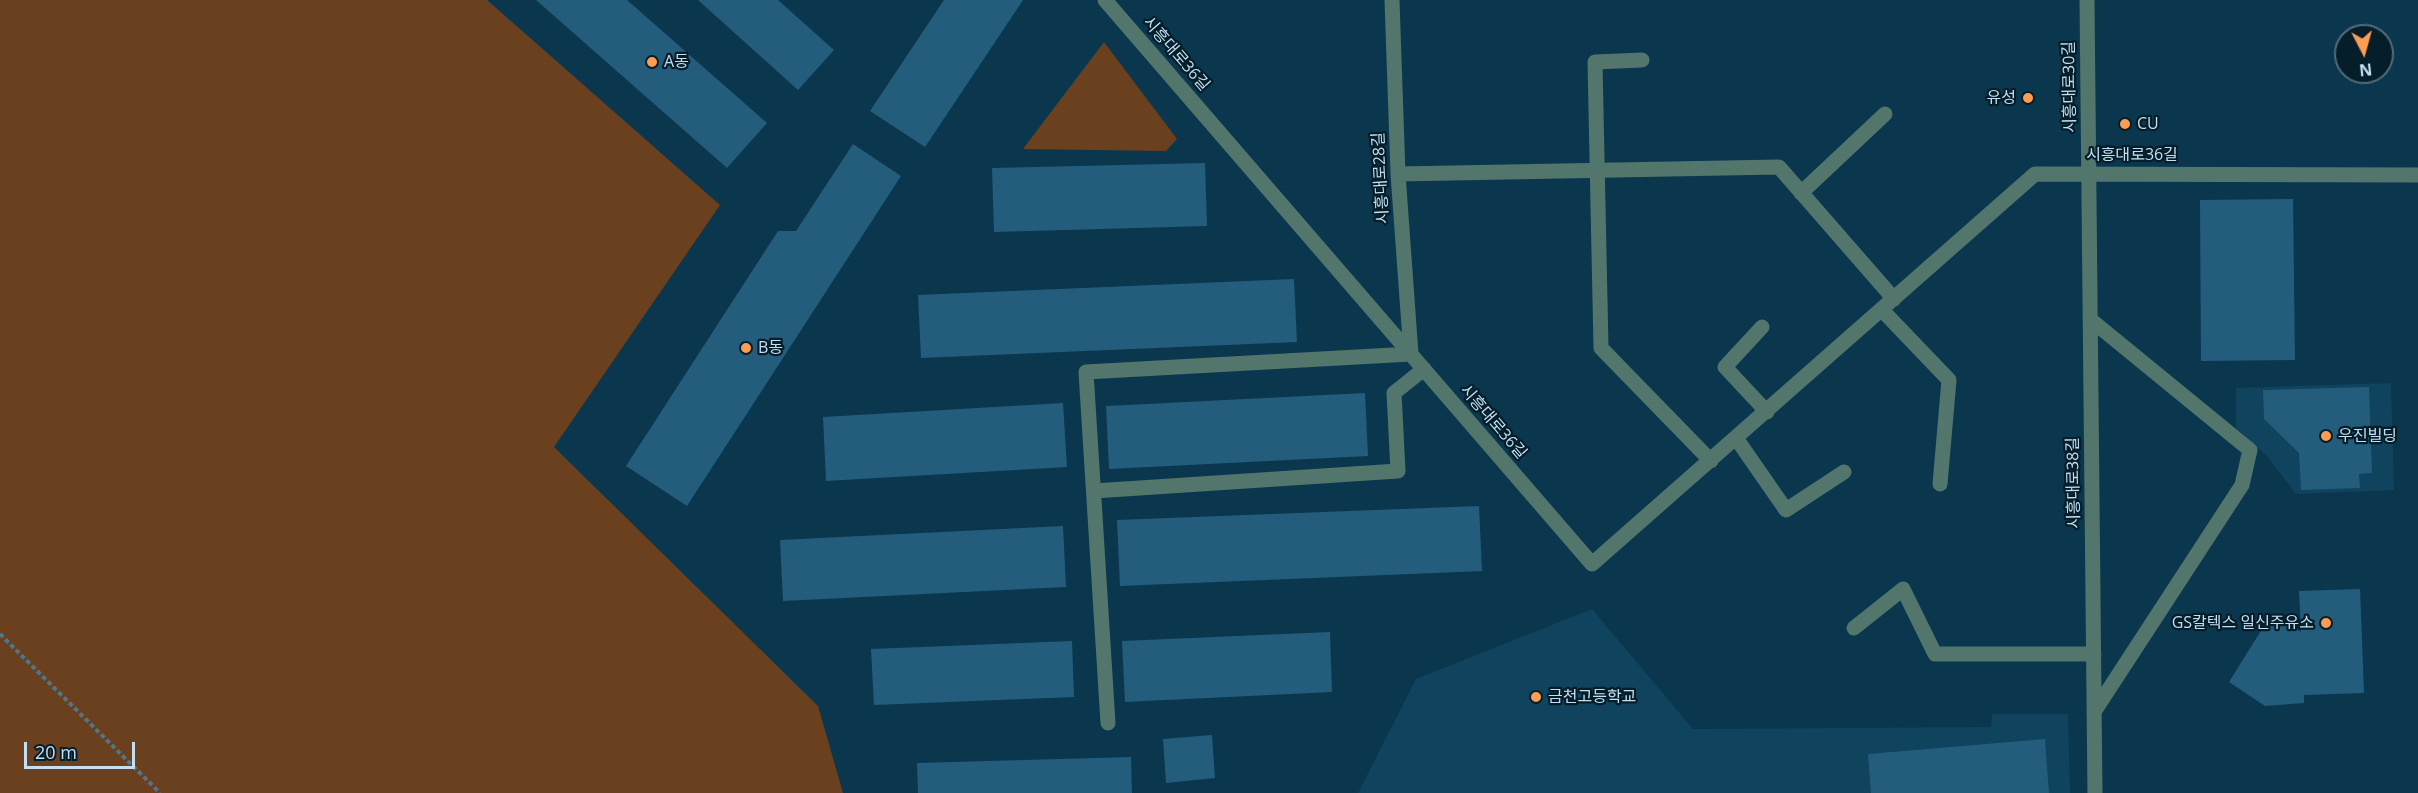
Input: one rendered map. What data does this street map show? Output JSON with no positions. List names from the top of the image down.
{
  "streets": {
    "street": [
      "시흥대로36길",
      "시흥대로30길",
      "시흥대로28길",
      "시흥대로38길"
    ]
  },
  "crossings": [
    ["시흥대로36길", "시흥대로30길"],
    ["시흥대로36길", "시흥대로28길"],
    ["시흥대로36길", "시흥대로38길"],
    ["시흥대로30길", "시흥대로38길"]
  ],
  "places": [
    "A동",
    "유성",
    "CU",
    "B동",
    "우진빌딩",
    "GS칼텍스 일신주유소",
    "금천고등학교"
  ],
  "scale_bar": "20 m",
  "north": "bottom"
}
